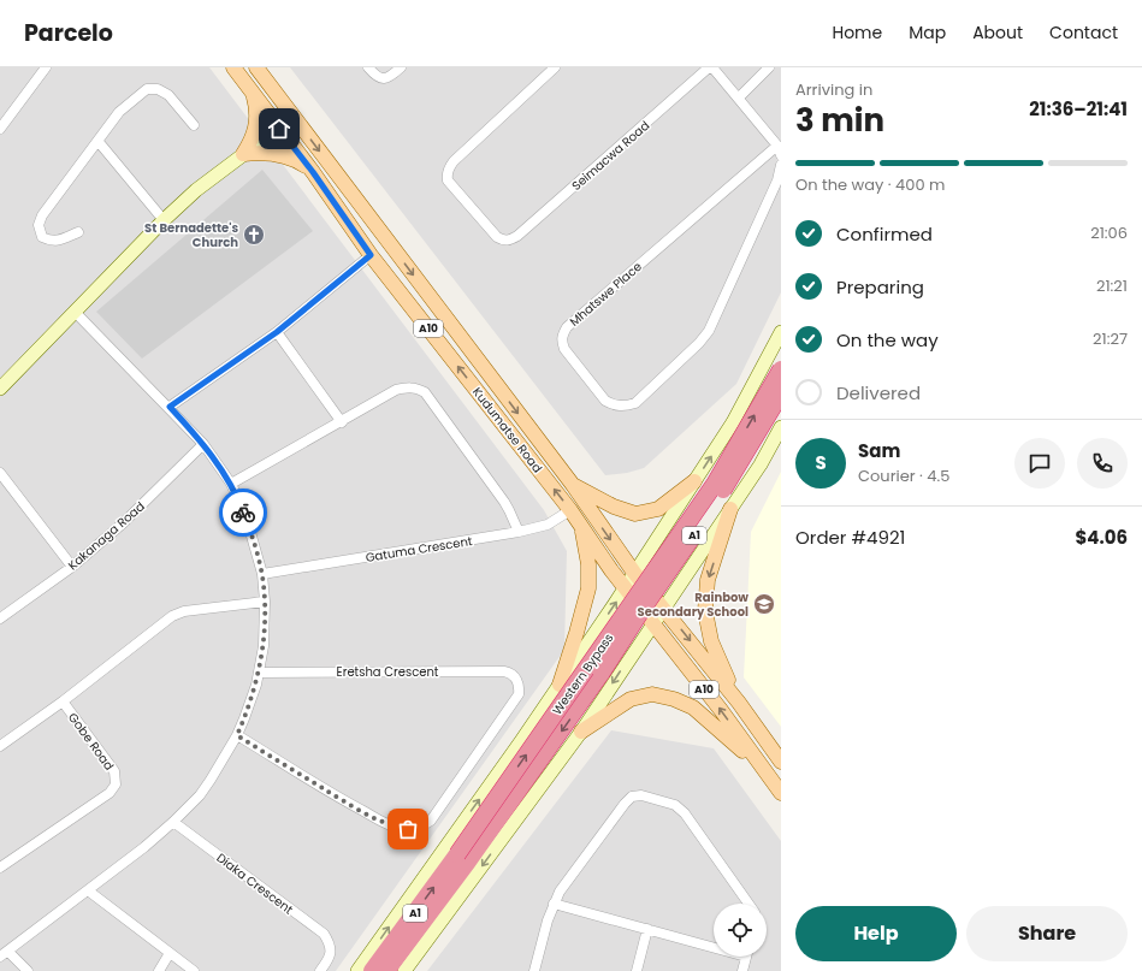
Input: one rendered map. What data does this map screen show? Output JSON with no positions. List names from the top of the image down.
{
  "streets": {
    "highway": ["A1", "Western Bypass"],
    "main road": ["A10", "Kudumatse Road"],
    "street": [
      "Seimacwa Road",
      "Mhatswe Place",
      "Kakanaga Road",
      "Gatuma Crescent",
      "Eretsha Crescent",
      "Gobe Road",
      "Diaka Crescent"
    ]
  },
  "crossings": [
    ["Kudumatse Road", "Gatuma Crescent"]
  ],
  "places": {
    "church": ["St Bernadette's Church"],
    "school or university": ["Rainbow Secondary School"]
  },
  "page": {
    "header": "Parcelo",
    "nav": [
      "Home",
      "Map",
      "About",
      "Contact"
    ],
    "heading": ["3 min", "Arriving in", "21:36–21:41"],
    "panel": [
      "Sam",
      "Courier · 4.5",
      "Order #4921",
      "$4.06"
    ],
    "bar": "On the way · 400 m",
    "list": [
      ["Confirmed", "21:06"],
      ["Preparing", "21:21"],
      ["On the way", "21:27"],
      "Delivered"
    ],
    "round": "S",
    "buttons": ["Help", "Share"]
  }
}
